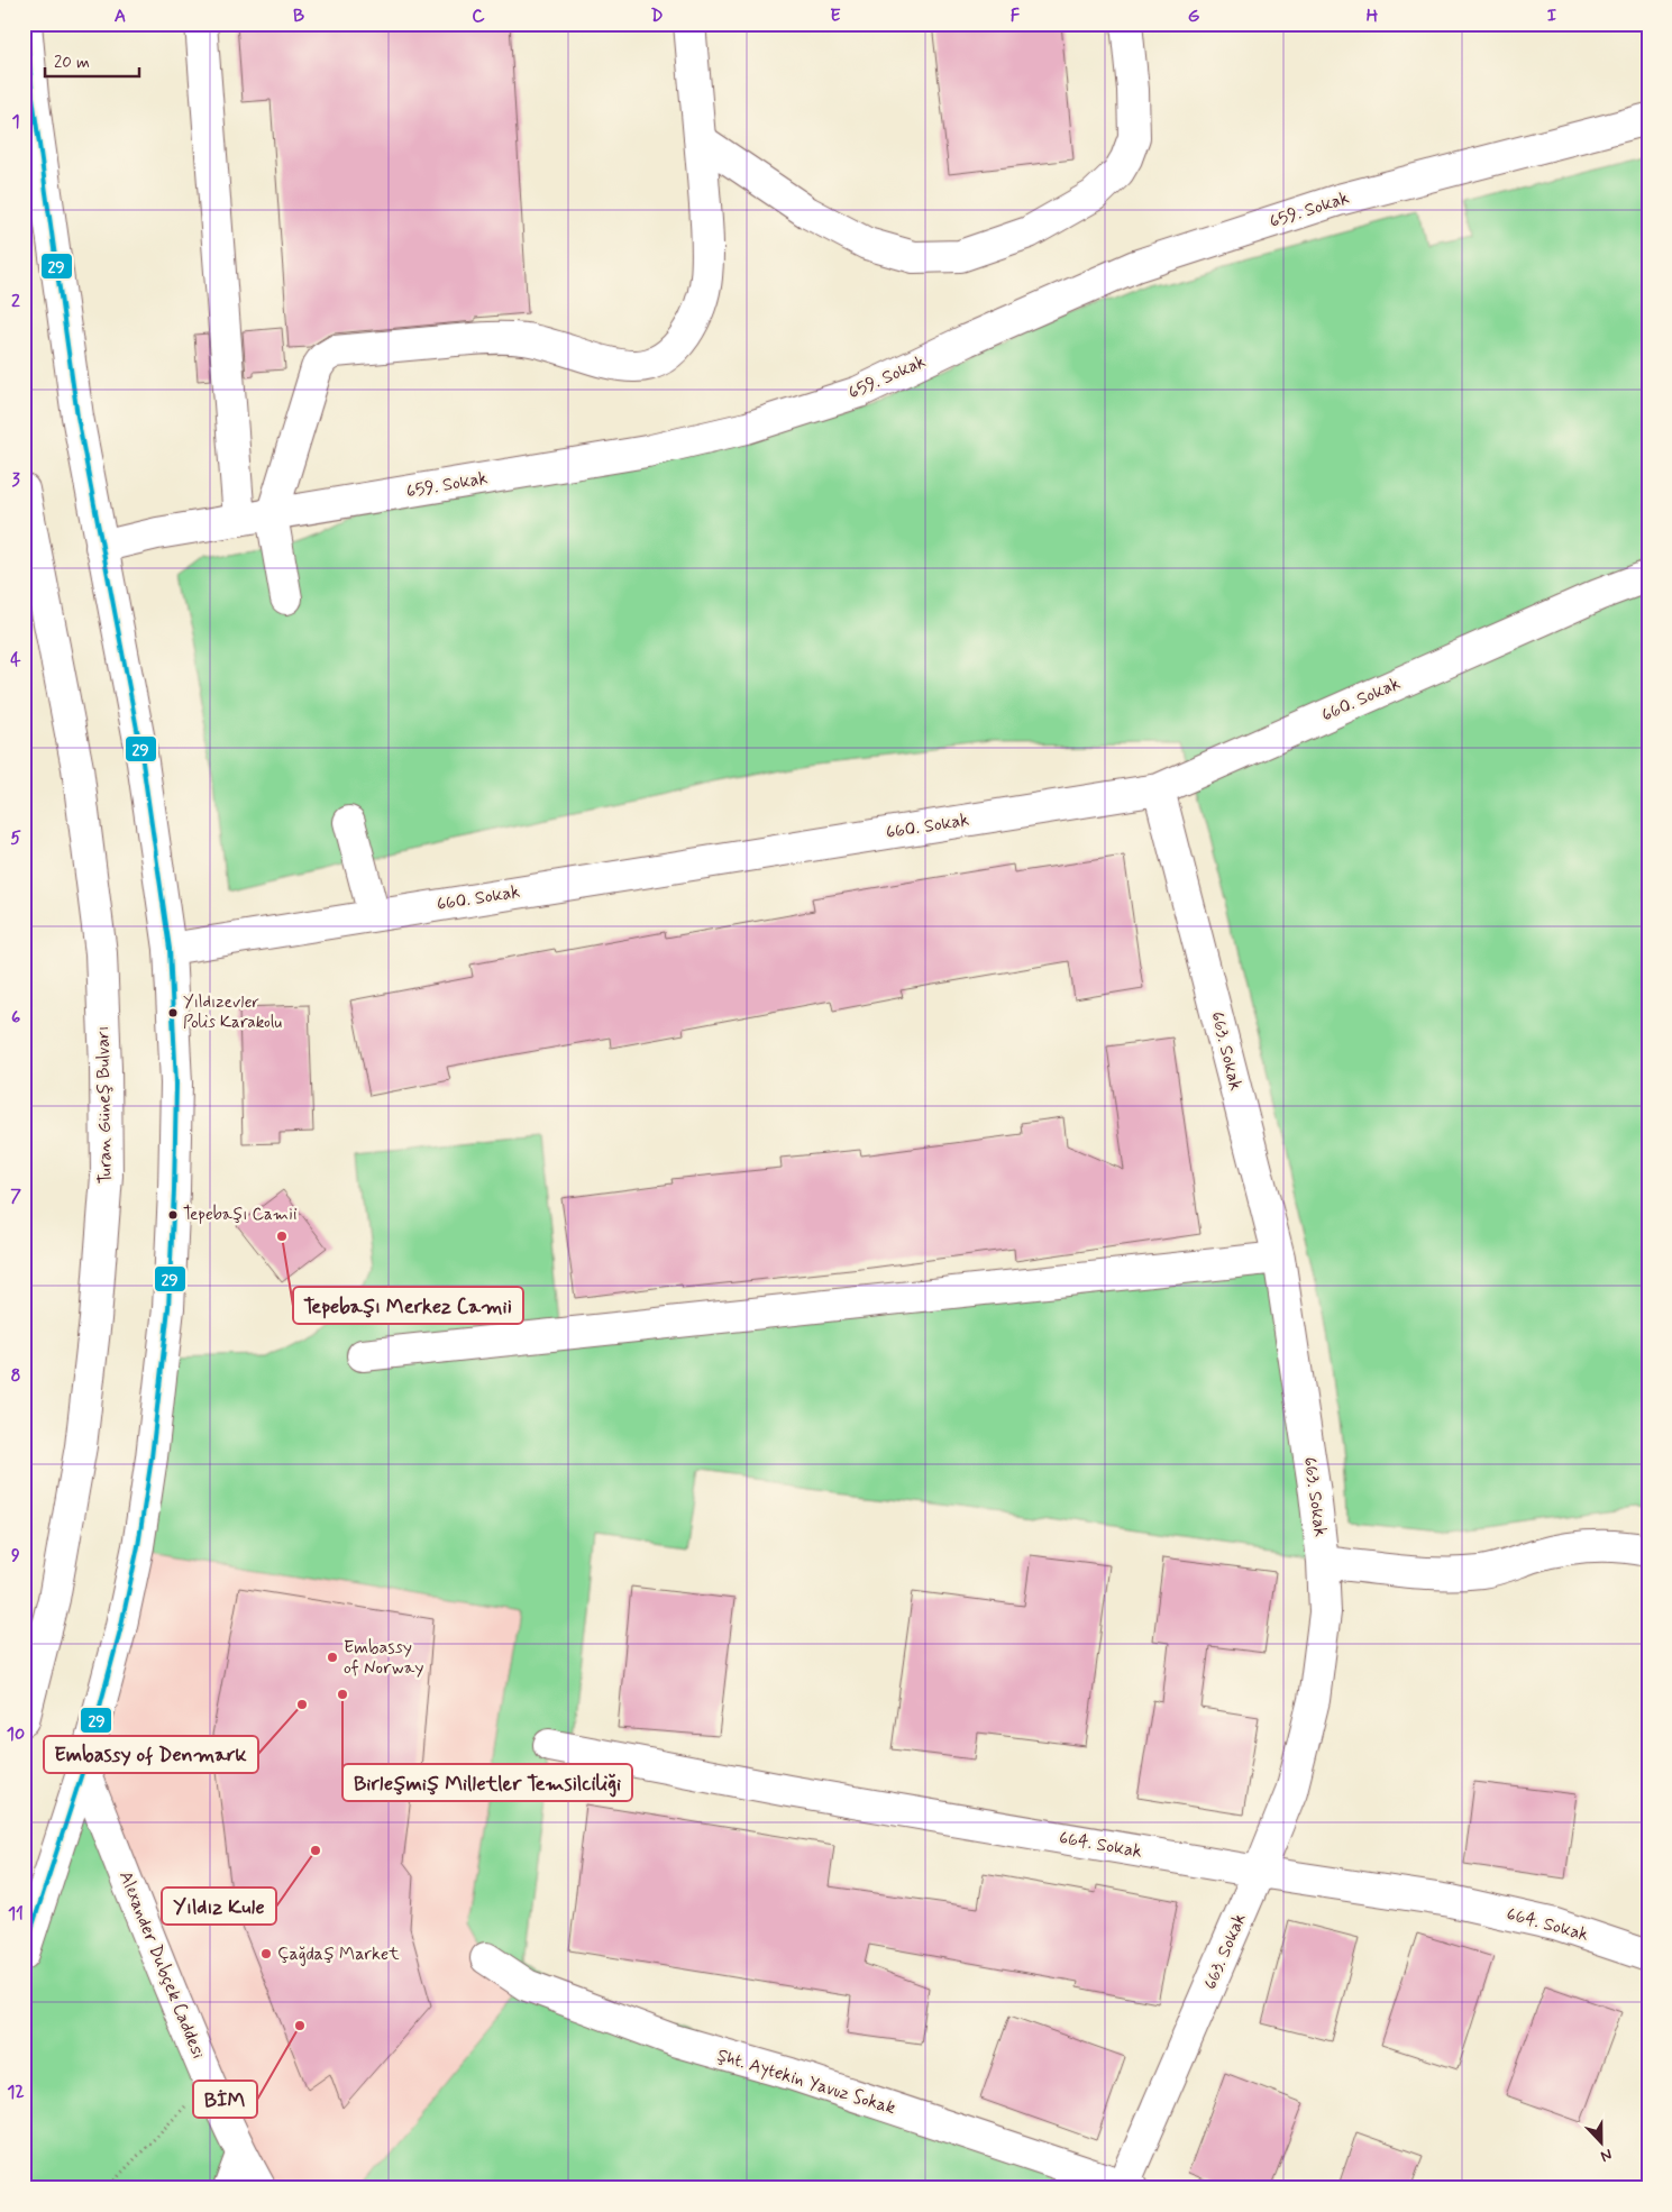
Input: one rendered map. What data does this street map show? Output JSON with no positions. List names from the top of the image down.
{
  "streets": {
    "street": [
      "659. Sokak",
      "660. Sokak",
      "663. Sokak",
      "Turan Güneş Bulvarı",
      "664. Sokak",
      "Alexander Dubçek Caddesi",
      "Şht. Aytekin Yavuz Sokak"
    ]
  },
  "crossings": [
    ["660. Sokak", "663. Sokak"],
    ["663. Sokak", "664. Sokak"],
    ["663. Sokak", "Şht. Aytekin Yavuz Sokak"]
  ],
  "places": [
    "Yıldızevler Polis Karakolu",
    "Tepebaşı Camii",
    "Tepebaşı Merkez Camii",
    "Embassy of Norway",
    "Birleşmiş Milletler Temsilciliği",
    "Embassy of Denmark",
    "Yıldız Kule",
    "Çağdaş Market",
    "BİM"
  ],
  "lines": ["transit line 29"],
  "scale_bar": "20 m",
  "north": "bottom",
  "grid": {
    "columns": [
      "A",
      "B",
      "C",
      "D",
      "E",
      "F",
      "G",
      "H",
      "I"
    ],
    "rows": [
      "1",
      "2",
      "3",
      "4",
      "5",
      "6",
      "7",
      "8",
      "9",
      "10",
      "11",
      "12"
    ]
  }
}
